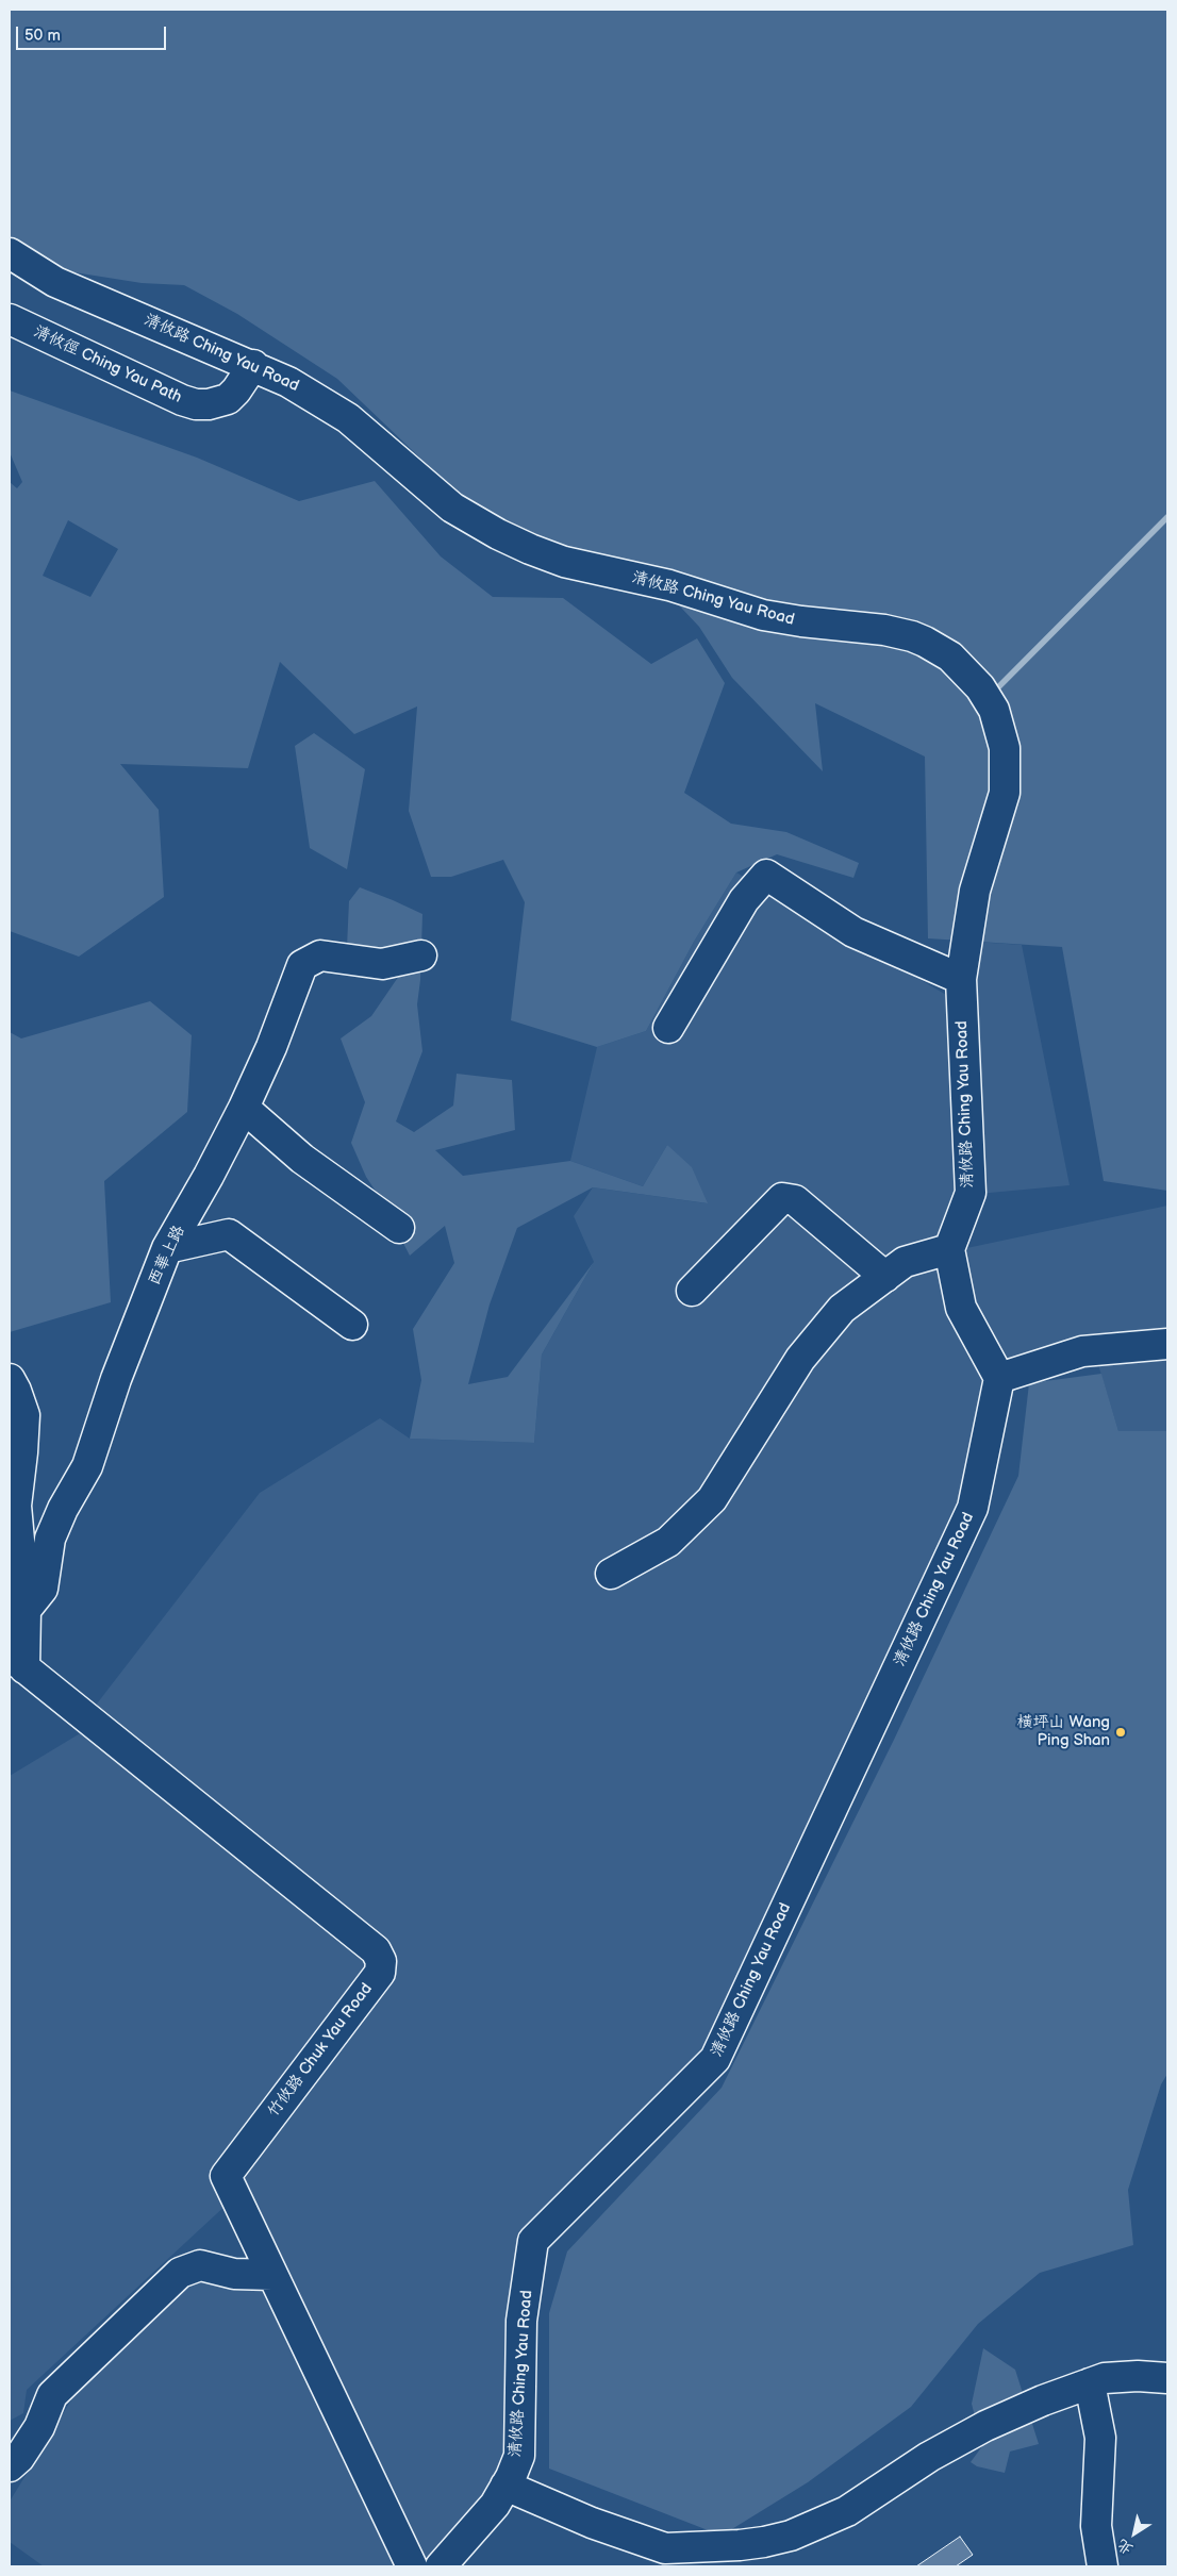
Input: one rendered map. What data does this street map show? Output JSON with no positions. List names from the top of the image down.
{
  "streets": {
    "street": [
      "清攸路 Ching Yau Road",
      "清攸徑 Ching Yau Path",
      "西華上路",
      "竹攸路 Chuk Yau Road"
    ]
  },
  "crossings": [
    ["清攸路 Ching Yau Road", "清攸徑 Ching Yau Path"]
  ],
  "places": ["橫坪山 Wang Ping Shan"],
  "scale_bar": "50 m",
  "north": "bottom left"
}
